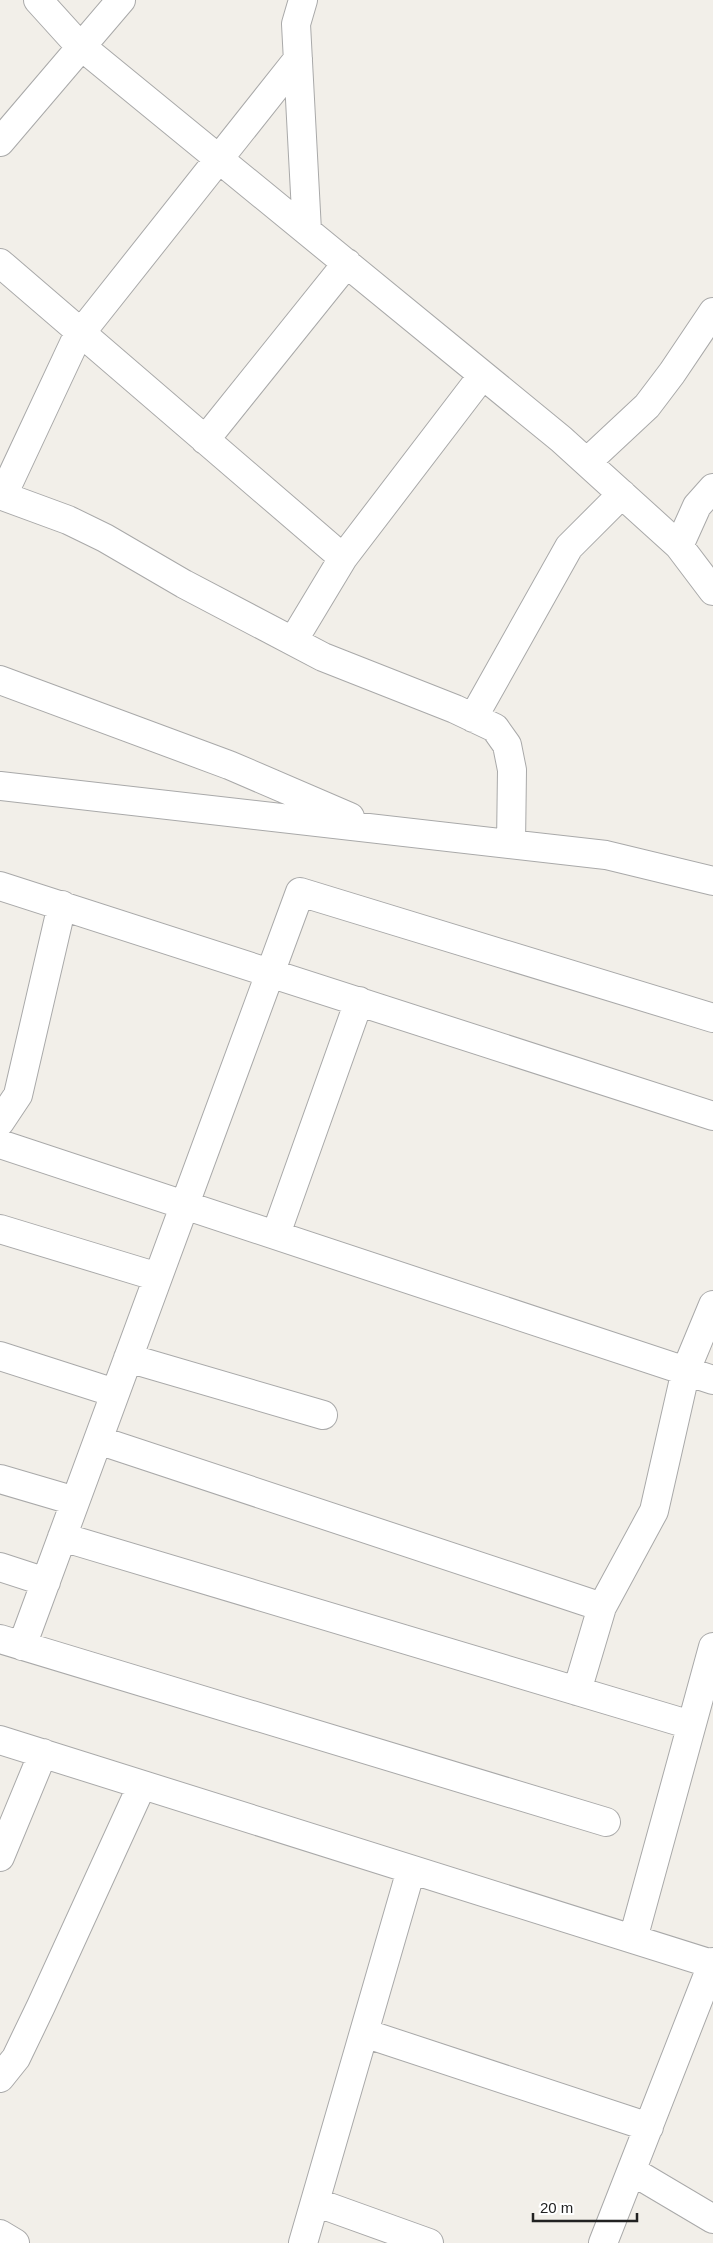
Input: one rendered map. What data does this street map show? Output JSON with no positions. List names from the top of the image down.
{
  "scale_bar": "20 m"
}
